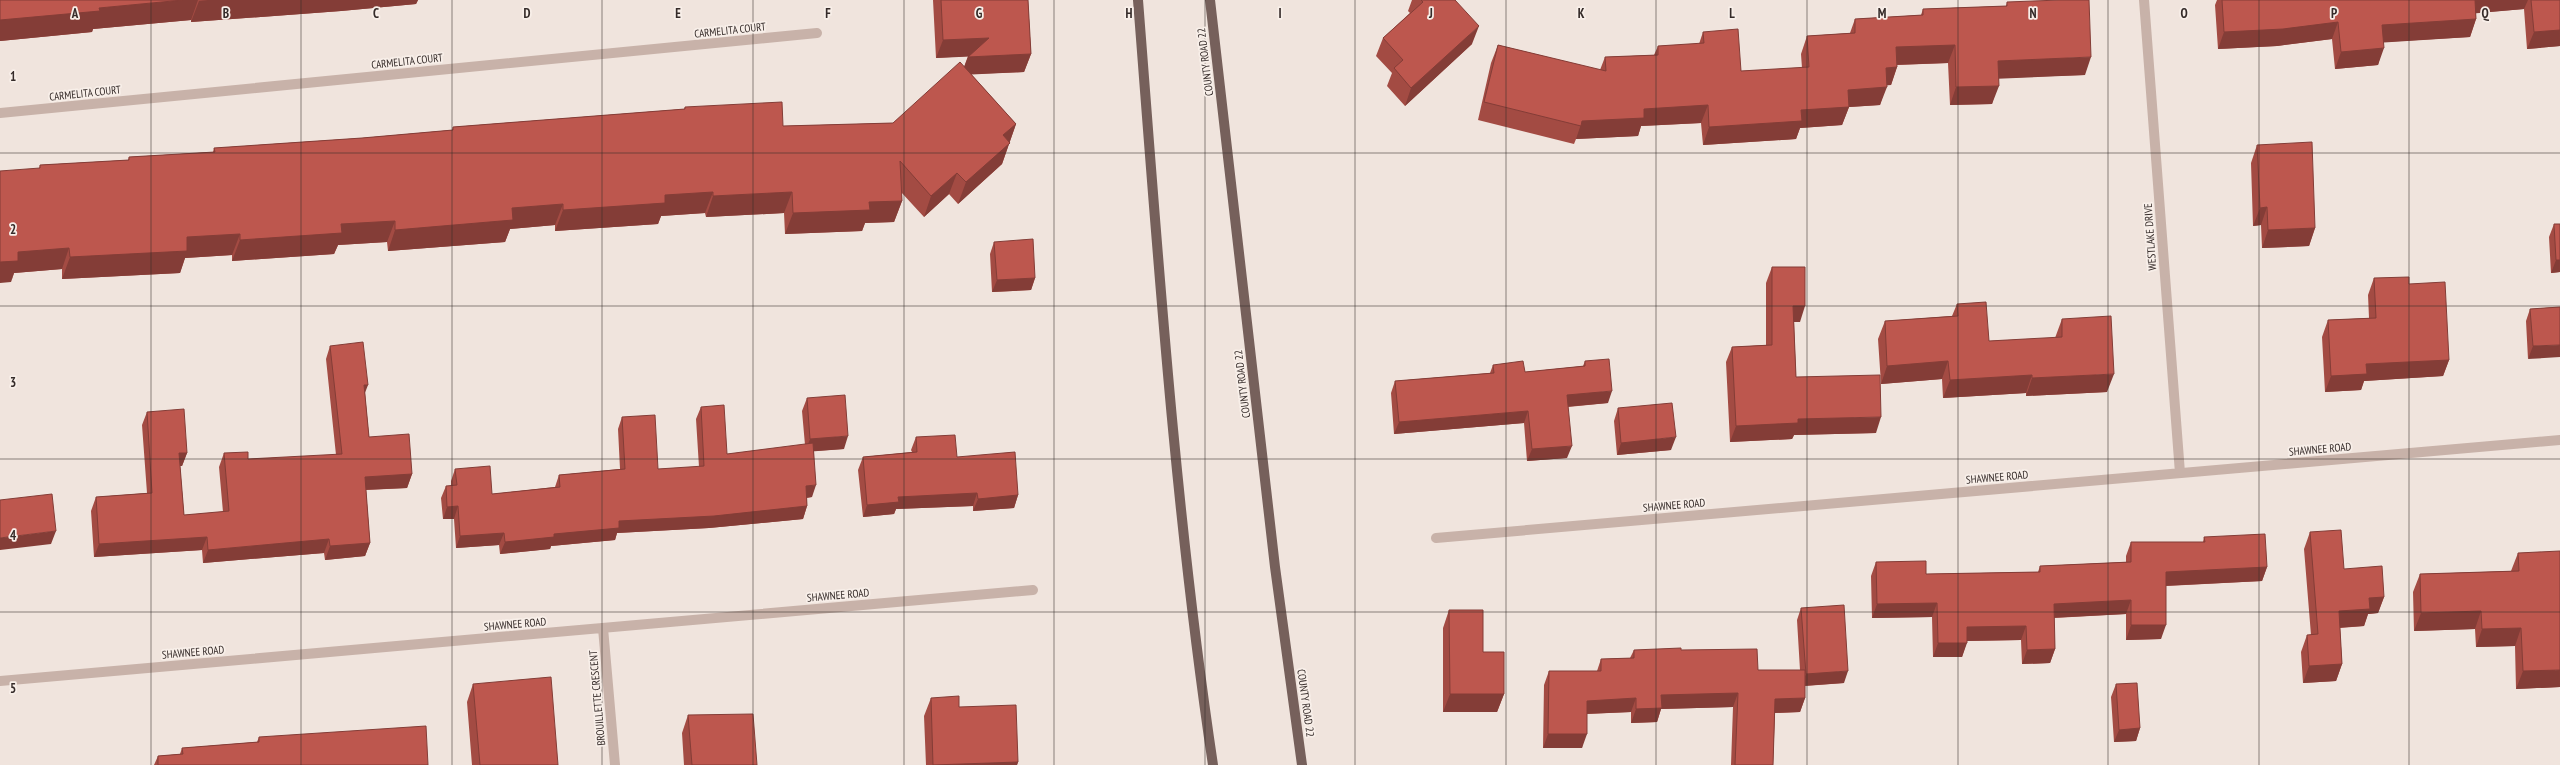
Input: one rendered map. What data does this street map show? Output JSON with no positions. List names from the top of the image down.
{
  "streets": {
    "main road": ["COUNTY ROAD 22"],
    "street": [
      "CARMELITA COURT",
      "WESTLAKE DRIVE",
      "SHAWNEE ROAD",
      "BROUILLETTE CRESCENT"
    ]
  },
  "crossings": [
    ["WESTLAKE DRIVE", "SHAWNEE ROAD"],
    ["SHAWNEE ROAD", "BROUILLETTE CRESCENT"]
  ],
  "grid": {
    "columns": [
      "A",
      "B",
      "C",
      "D",
      "E",
      "F",
      "G",
      "H",
      "I",
      "J",
      "K",
      "L",
      "M",
      "N",
      "O",
      "P",
      "Q"
    ],
    "rows": [
      "1",
      "2",
      "3",
      "4",
      "5"
    ]
  }
}
